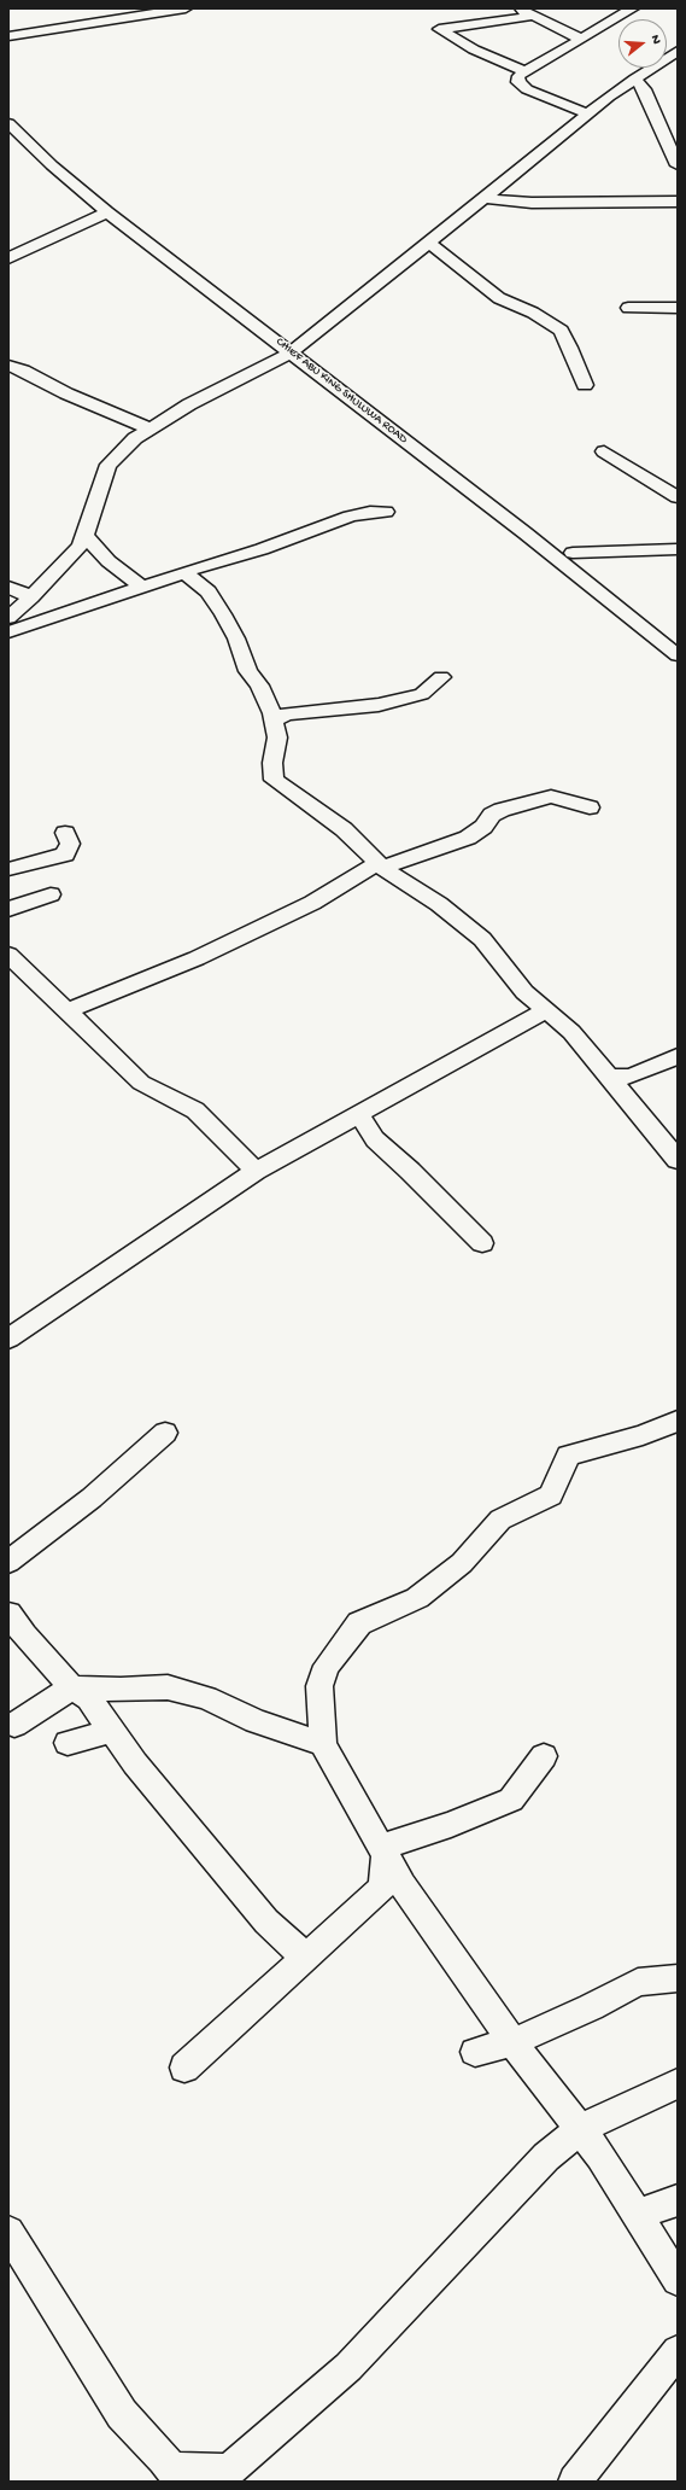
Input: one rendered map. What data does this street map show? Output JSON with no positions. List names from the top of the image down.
{
  "streets": {
    "street": ["CHIEF ABU KING SHULUWA ROAD"]
  },
  "north": "right"
}
